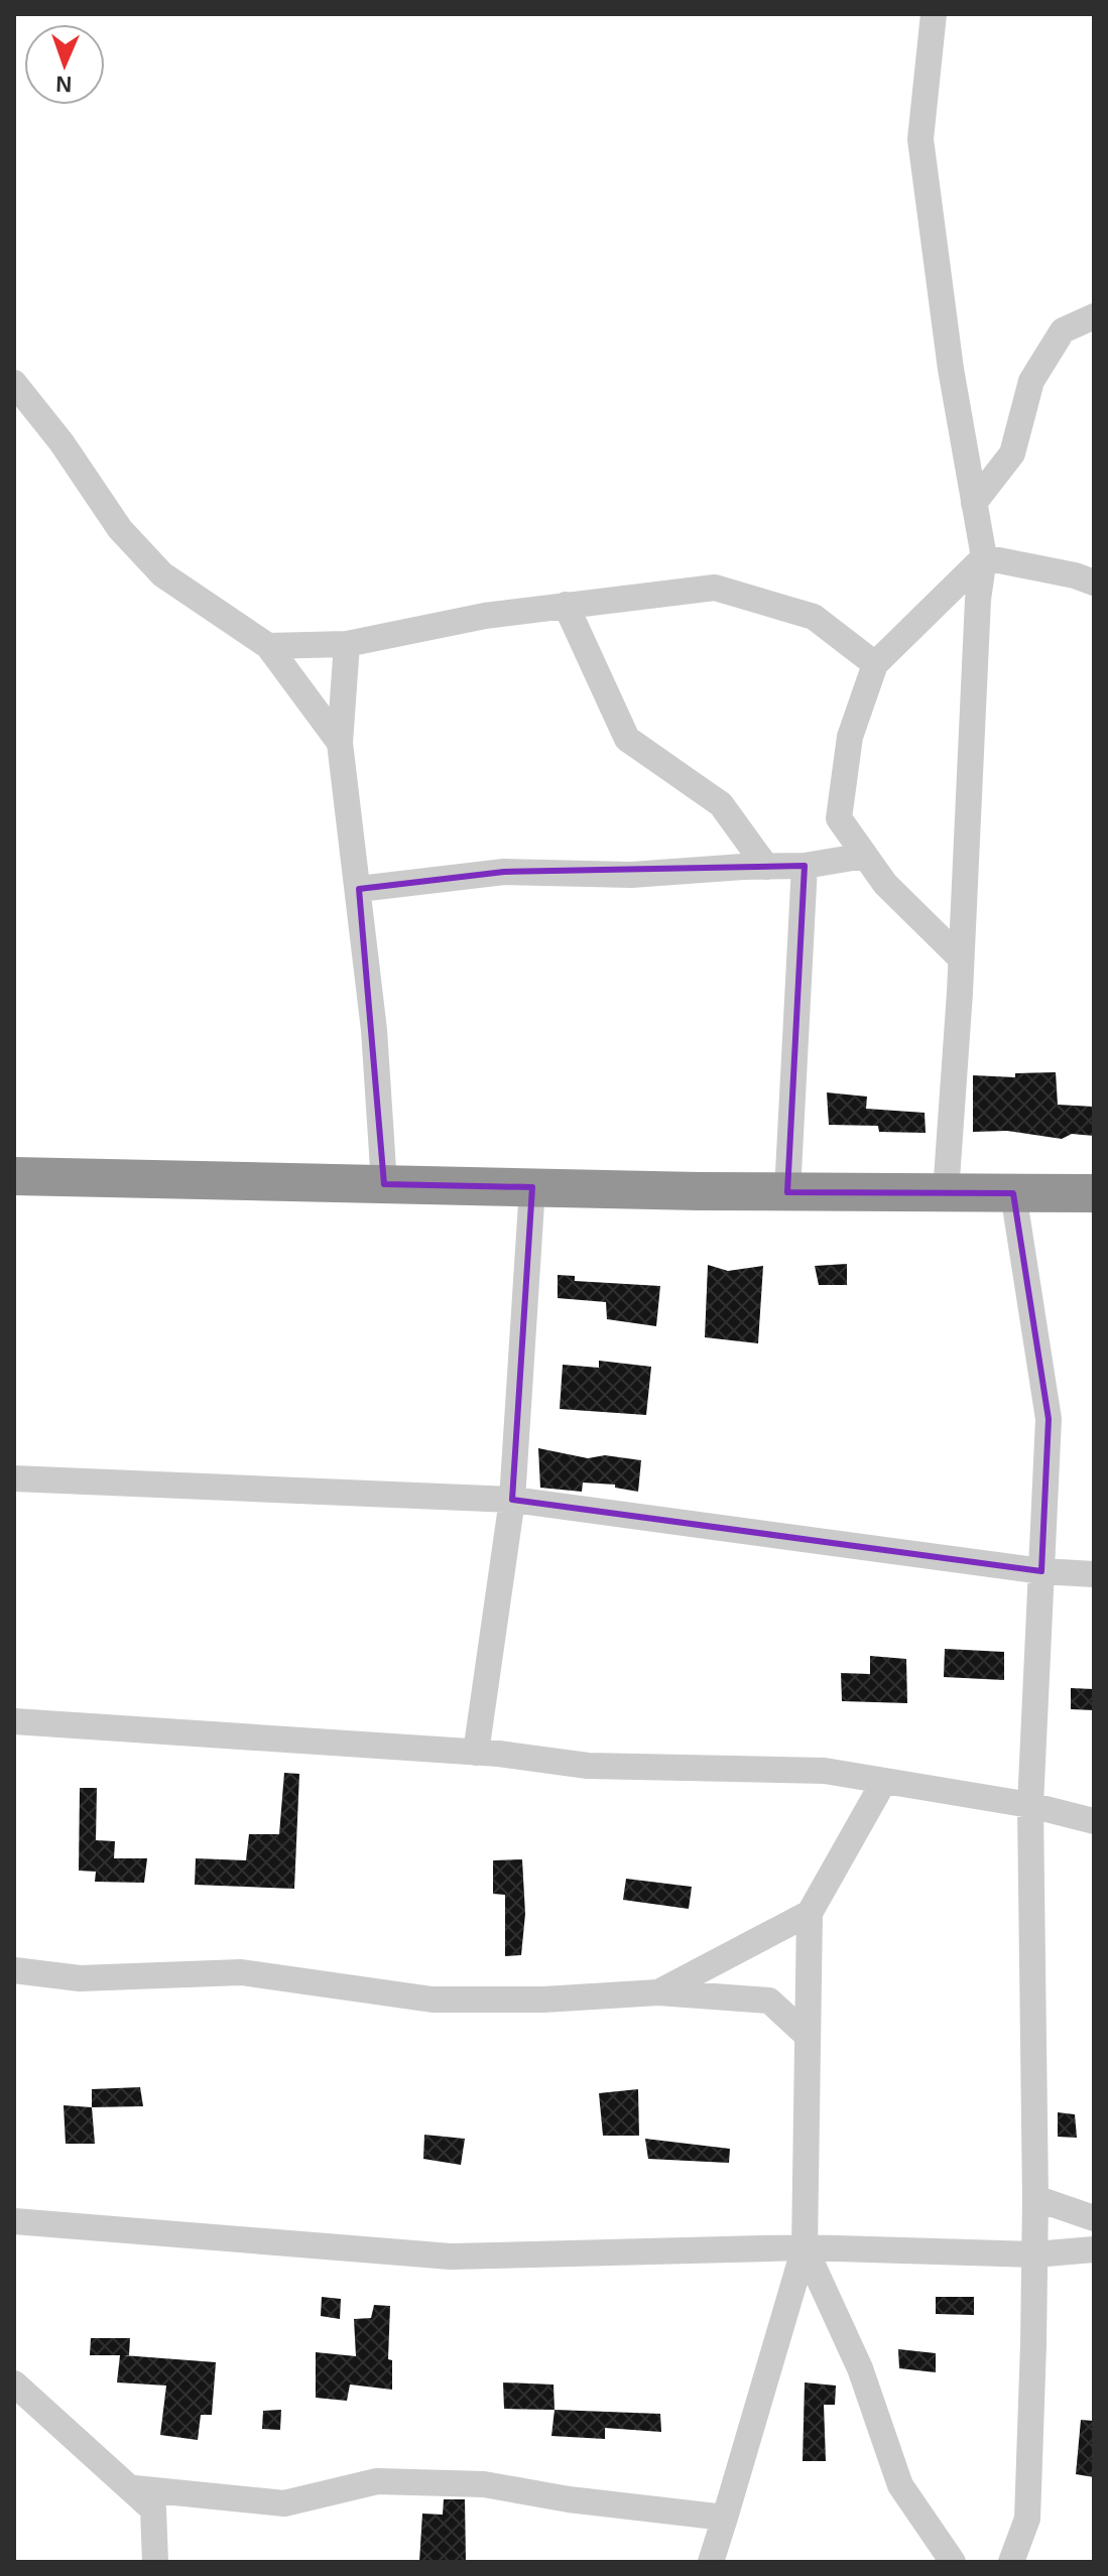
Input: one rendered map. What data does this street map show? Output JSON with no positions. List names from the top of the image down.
{
  "north": "bottom"
}
